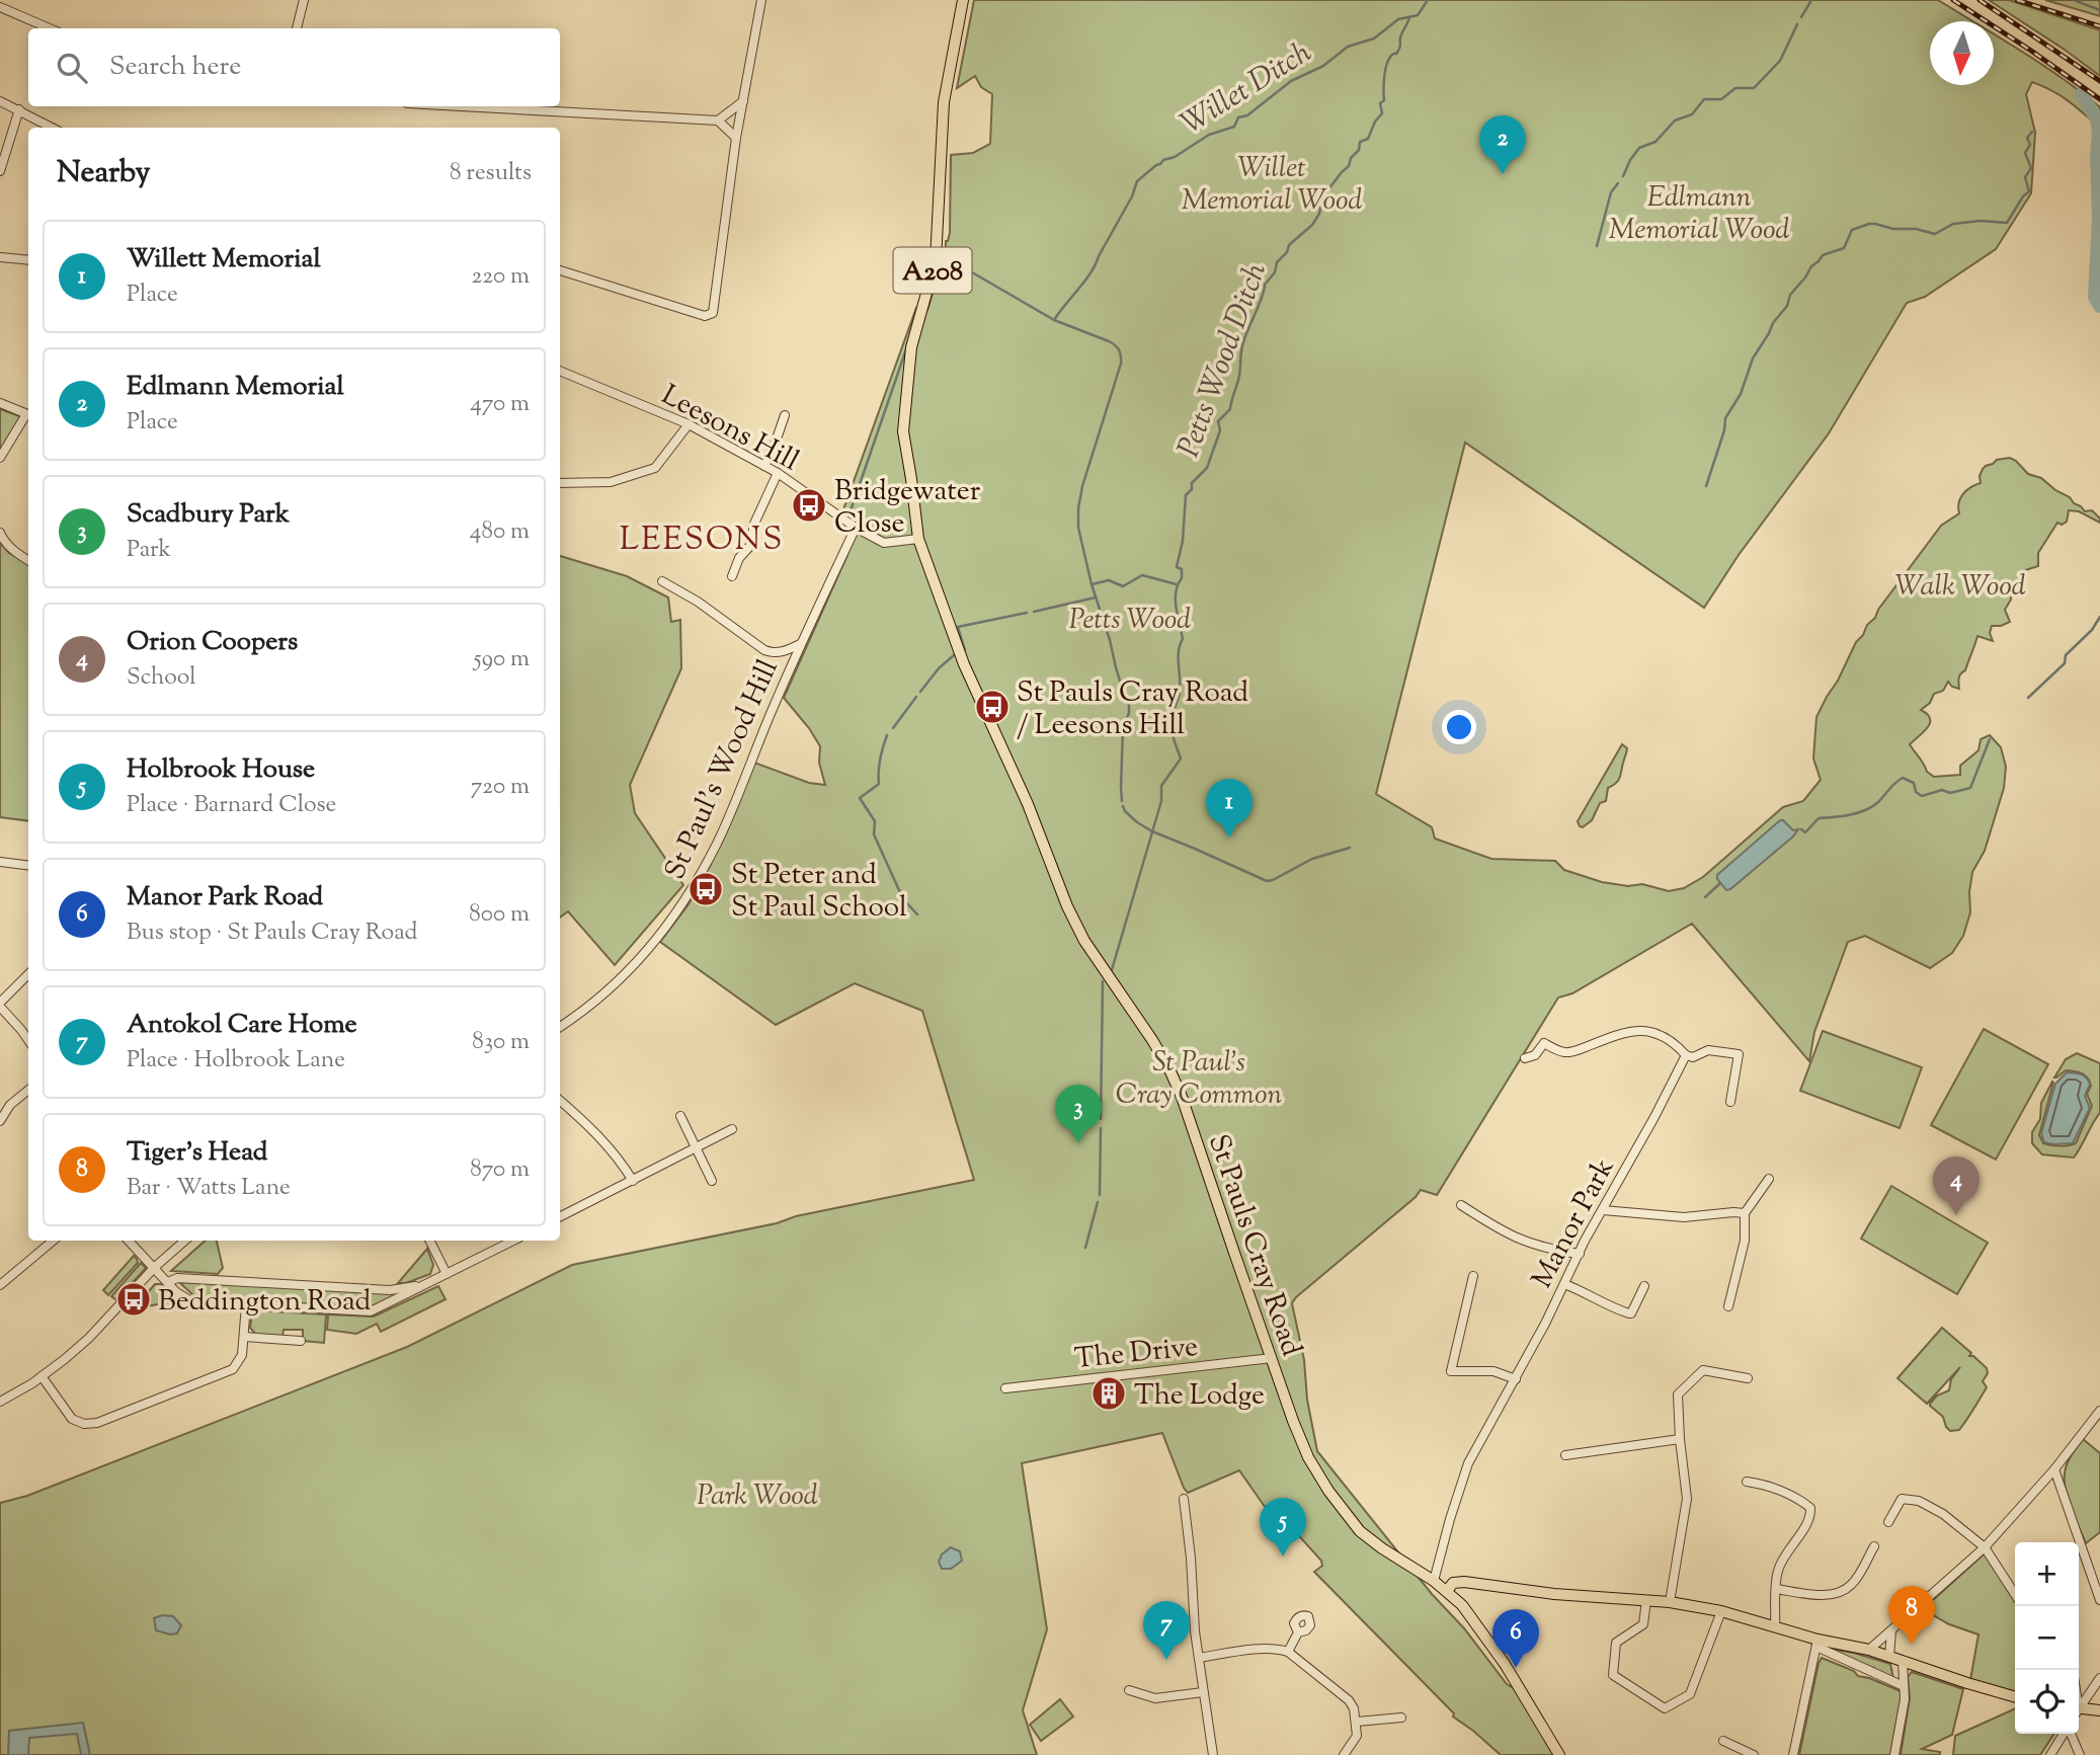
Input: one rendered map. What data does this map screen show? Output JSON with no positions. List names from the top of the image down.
{
  "streets": {
    "main road": ["A208", "St Pauls Cray Road"],
    "street": [
      "Leesons Hill",
      "St Paul's Wood Hill",
      "Manor Park",
      "The Drive"
    ]
  },
  "crossings": [
    ["A208", "Leesons Hill"],
    ["A208", "St Pauls Cray Road"],
    ["Leesons Hill", "St Paul's Wood Hill"],
    ["Leesons Hill", "St Pauls Cray Road"],
    ["Manor Park", "St Pauls Cray Road"],
    ["St Pauls Cray Road", "The Drive"]
  ],
  "districts": ["LEESONS"],
  "water": ["Willet Ditch", "Petts Wood Ditch"],
  "parks": [
    "Willet Memorial Wood",
    "Edlmann Memorial Wood",
    "Walk Wood",
    "Petts Wood",
    "St Paul's Cray Common",
    "Park Wood"
  ],
  "places": {
    "bus stop": [
      "Bridgewater Close",
      "St Pauls Cray Road / Leesons Hill",
      "St Peter and St Paul School",
      "Beddington Road"
    ],
    "building": ["The Lodge"]
  },
  "north": "bottom",
  "page": {
    "search": "Search here",
    "pins": [
      "2",
      "1",
      "3",
      "4",
      "5",
      "8",
      "7",
      "6"
    ],
    "heading": ["Nearby", "8 results"],
    "list": [
      {
        "mark": "1",
        "name": "Willett Memorial",
        "note": "Place",
        "value": "220 m"
      },
      {
        "mark": "2",
        "name": "Edlmann Memorial",
        "note": "Place",
        "value": "470 m"
      },
      {
        "mark": "3",
        "name": "Scadbury Park",
        "note": "Park",
        "value": "480 m"
      },
      {
        "mark": "4",
        "name": "Orion Coopers",
        "note": "School",
        "value": "590 m"
      },
      {
        "mark": "5",
        "name": "Holbrook House",
        "note": "Place · Barnard Close",
        "value": "720 m"
      },
      {
        "mark": "6",
        "name": "Manor Park Road",
        "note": "Bus stop · St Pauls Cray Road",
        "value": "800 m"
      },
      {
        "mark": "7",
        "name": "Antokol Care Home",
        "note": "Place · Holbrook Lane",
        "value": "830 m"
      },
      {
        "mark": "8",
        "name": "Tiger's Head",
        "note": "Bar · Watts Lane",
        "value": "870 m"
      }
    ],
    "map_buttons": ["+", "−"]
  }
}
